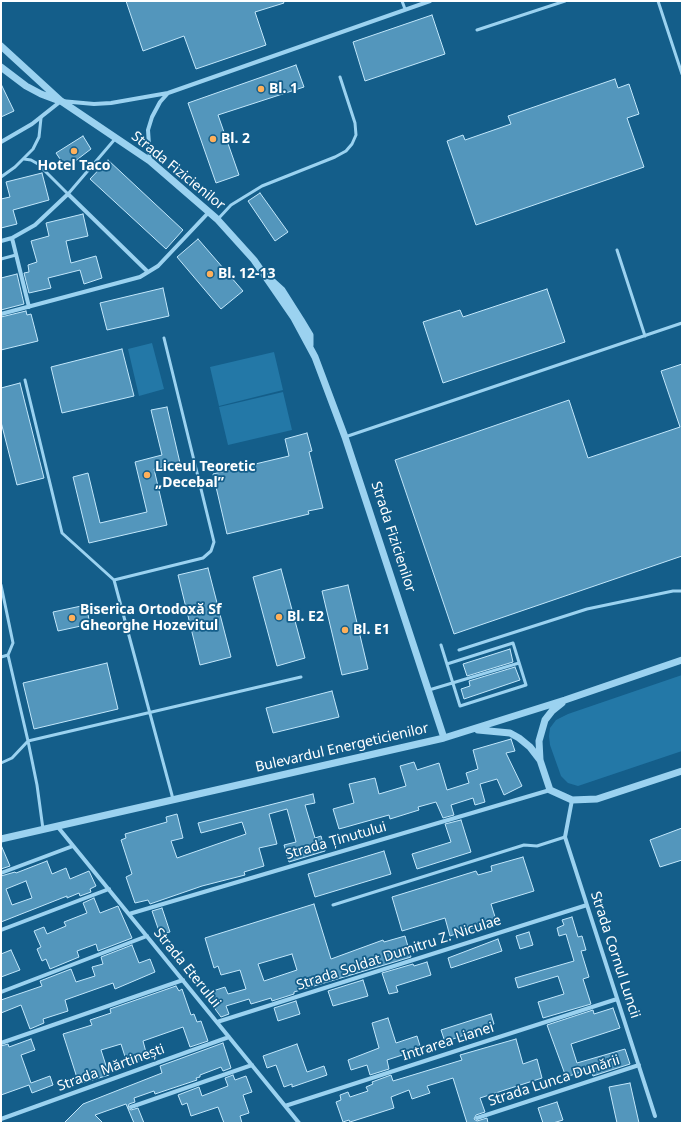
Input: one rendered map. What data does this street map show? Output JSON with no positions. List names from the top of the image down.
{
  "streets": {
    "street": [
      "Strada Fizicienilor",
      "Bulevardul Energeticienilor",
      "Strada Ținutului",
      "Strada Soldat Dumitru Z. Niculae",
      "Strada Cornul Luncii",
      "Strada Eterului",
      "Intrarea Lianei",
      "Strada Mărtinești",
      "Strada Lunca Dunării"
    ]
  },
  "crossings": [
    ["Strada Fizicienilor", "Bulevardul Energeticienilor"],
    ["Bulevardul Energeticienilor", "Strada Eterului"],
    ["Strada Ținutului", "Strada Eterului"],
    ["Strada Soldat Dumitru Z. Niculae", "Strada Cornul Luncii"],
    ["Strada Soldat Dumitru Z. Niculae", "Strada Eterului"],
    ["Strada Cornul Luncii", "Intrarea Lianei"],
    ["Strada Cornul Luncii", "Strada Lunca Dunării"],
    ["Strada Eterului", "Intrarea Lianei"],
    ["Strada Eterului", "Strada Mărtinești"]
  ],
  "places": [
    "Bl. 1",
    "Bl. 2",
    "Hotel Taco",
    "Bl. 12-13",
    "Liceul Teoretic „Decebal”",
    "Bl. E2",
    "Biserica Ortodoxă Sf Gheorghe Hozevitul",
    "Bl. E1"
  ]
}
